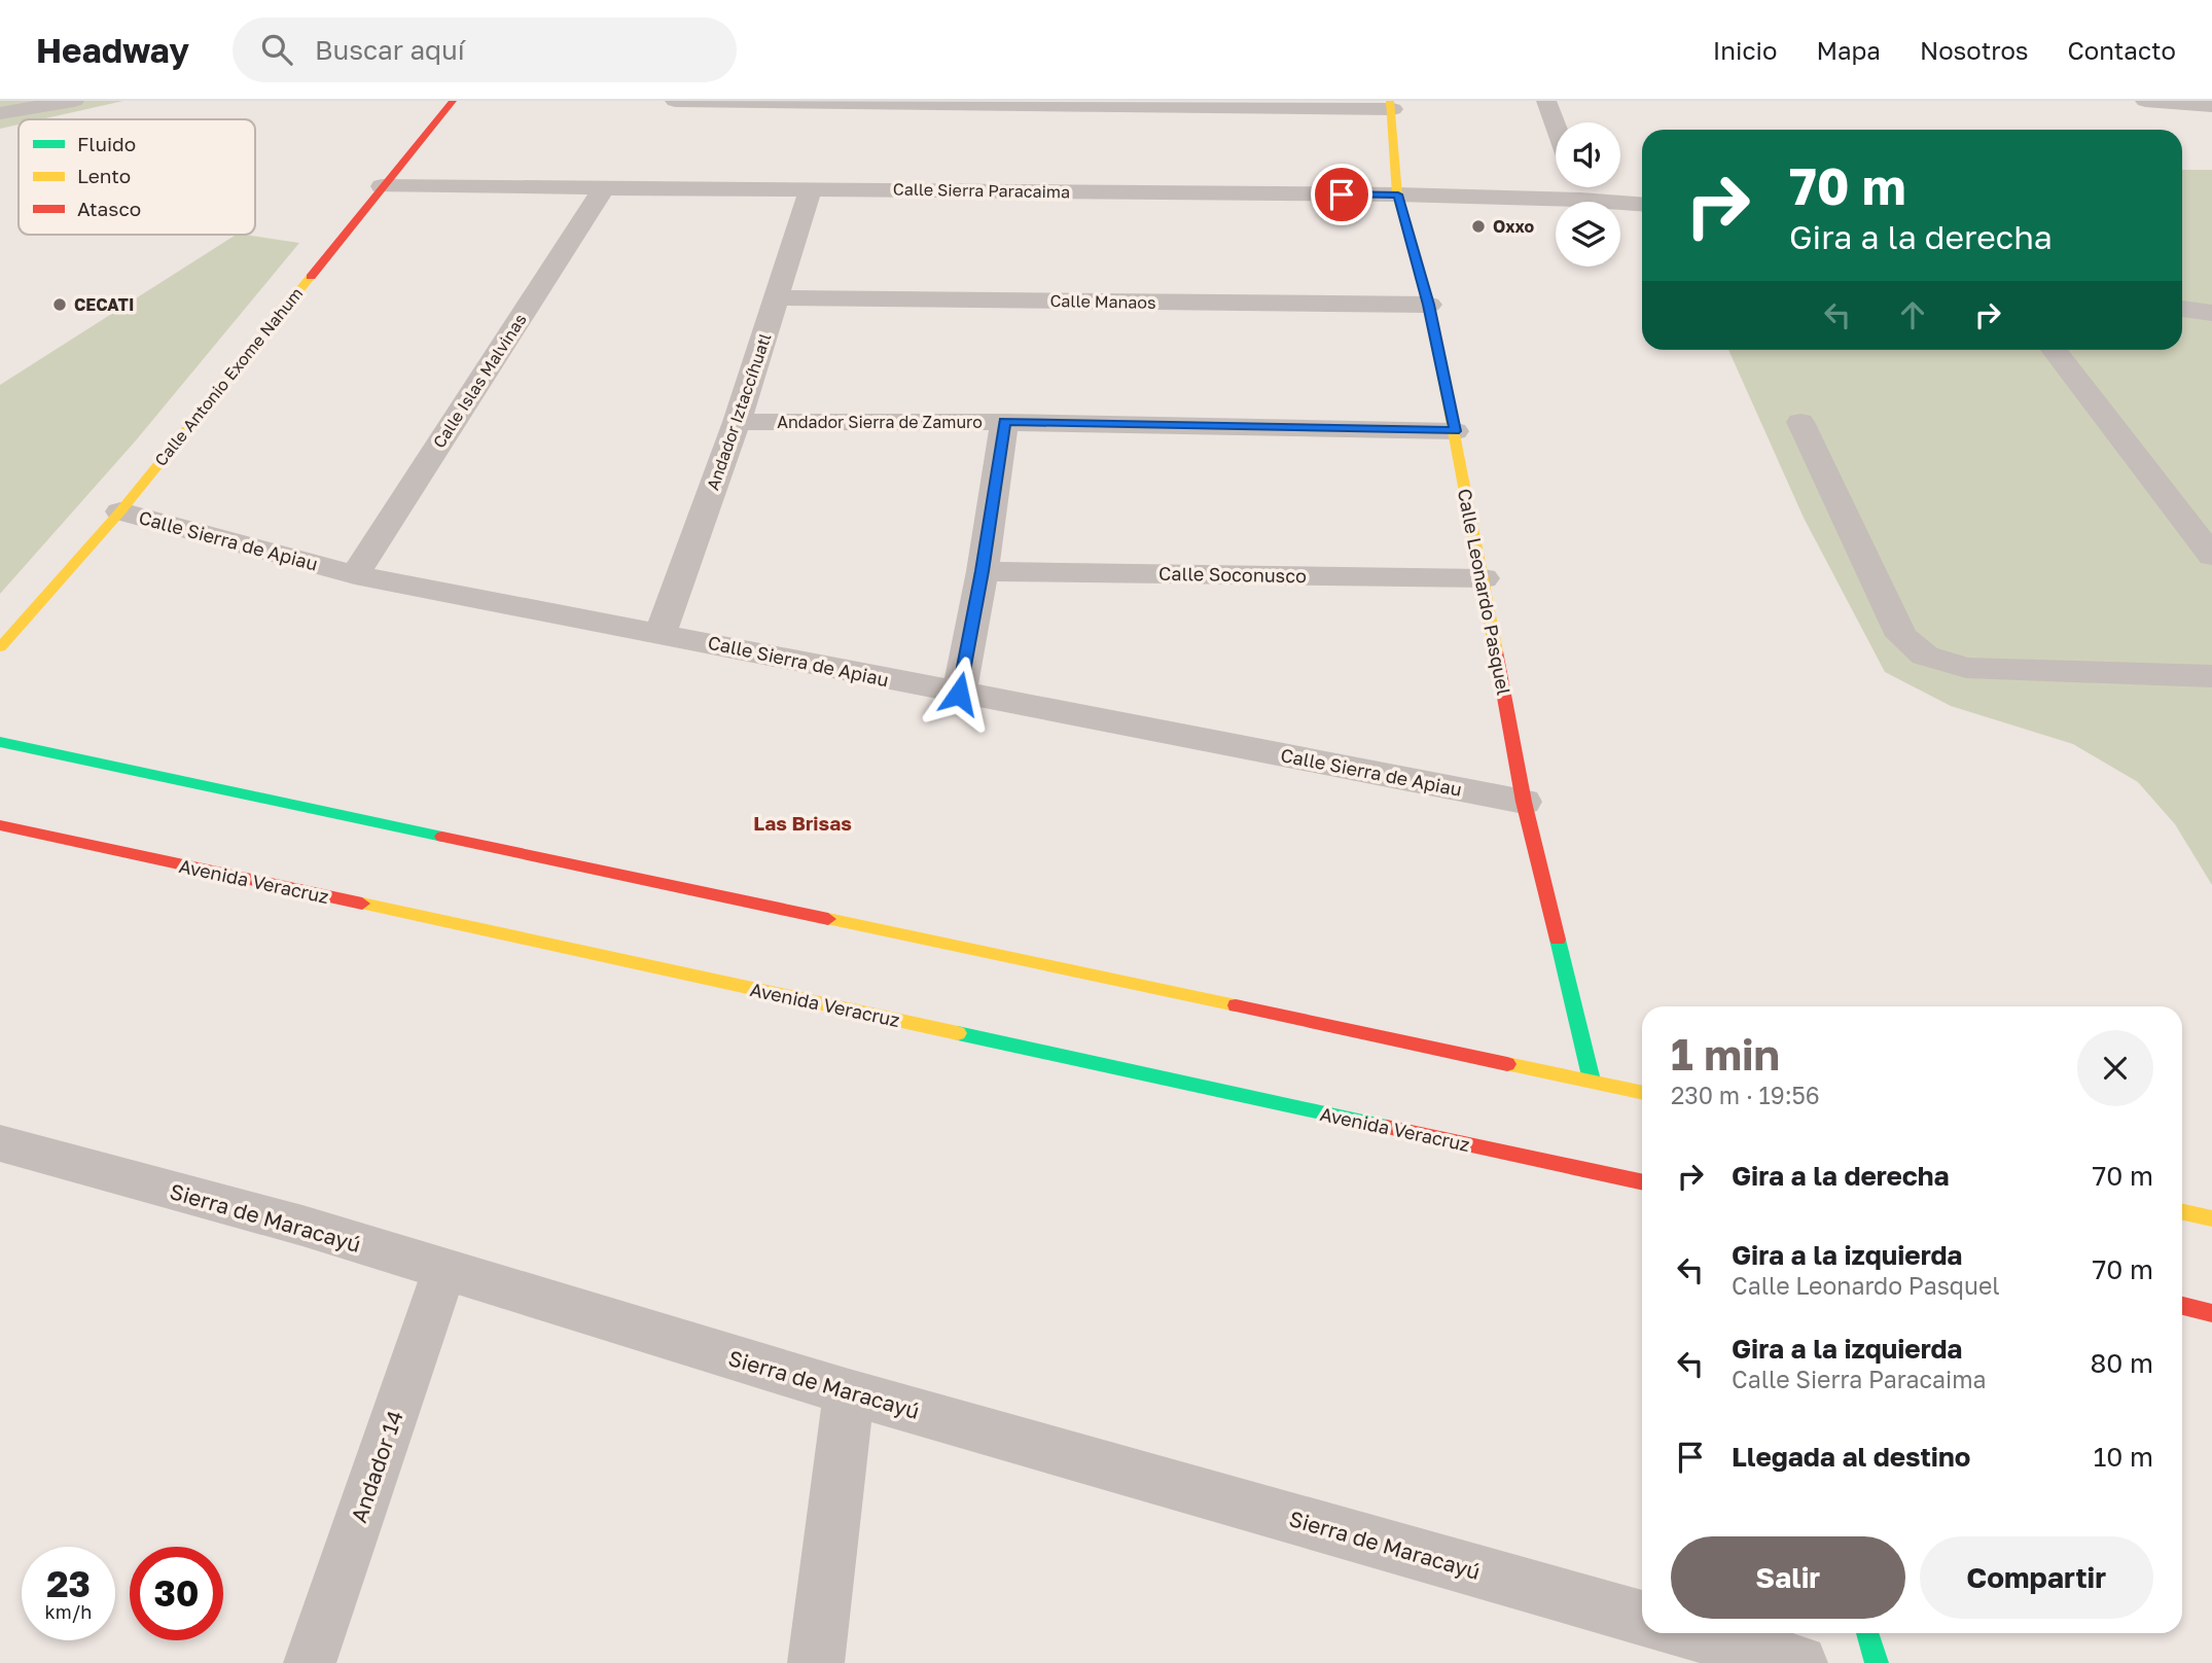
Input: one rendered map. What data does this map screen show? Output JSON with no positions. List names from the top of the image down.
{
  "streets": {
    "street": [
      "Calle Sierra Paracaima",
      "Calle Manaos",
      "Calle Antonio Exome Nahum",
      "Calle Islas Malvinas",
      "Andador Iztaccíhuatl",
      "Andador Sierra de Zamuro",
      "Calle Sierra de Apiau",
      "Calle Soconusco",
      "Calle Leonardo Pasquel",
      "Avenida Veracruz",
      "Sierra de Maracayú"
    ],
    "lane": ["Andador 14"]
  },
  "crossings": [
    ["Calle Sierra Paracaima", "Calle Antonio Exome Nahum"],
    ["Calle Sierra Paracaima", "Calle Islas Malvinas"],
    ["Calle Sierra Paracaima", "Andador Iztaccíhuatl"],
    ["Calle Sierra Paracaima", "Calle Leonardo Pasquel"],
    ["Calle Manaos", "Andador Iztaccíhuatl"],
    ["Calle Manaos", "Calle Leonardo Pasquel"],
    ["Calle Antonio Exome Nahum", "Calle Sierra de Apiau"],
    ["Calle Islas Malvinas", "Calle Sierra de Apiau"],
    ["Andador Iztaccíhuatl", "Andador Sierra de Zamuro"],
    ["Andador Iztaccíhuatl", "Calle Sierra de Apiau"],
    ["Andador Sierra de Zamuro", "Calle Leonardo Pasquel"],
    ["Calle Sierra de Apiau", "Calle Leonardo Pasquel"],
    ["Calle Soconusco", "Calle Leonardo Pasquel"],
    ["Sierra de Maracayú", "Andador 14"]
  ],
  "districts": ["Las Brisas"],
  "places": ["Oxxo", "CECATI"],
  "legend": ["Fluido", "Lento", "Atasco"],
  "page": {
    "header": "Headway",
    "search": "Buscar aquí",
    "nav": [
      "Inicio",
      "Mapa",
      "Nosotros",
      "Contacto"
    ],
    "turn": ["70 m", "Gira a la derecha"],
    "heading": ["1 min", "230 m · 19:56"],
    "list": [
      {
        "name": "Gira a la derecha",
        "value": "70 m"
      },
      {
        "name": "Gira a la izquierda",
        "note": "Calle Leonardo Pasquel",
        "value": "70 m"
      },
      {
        "name": "Gira a la izquierda",
        "note": "Calle Sierra Paracaima",
        "value": "80 m"
      },
      {
        "name": "Llegada al destino",
        "value": "10 m"
      }
    ],
    "buttons": ["Salir", "Compartir"],
    "speed": "23 km/h",
    "limit": "30"
  }
}
